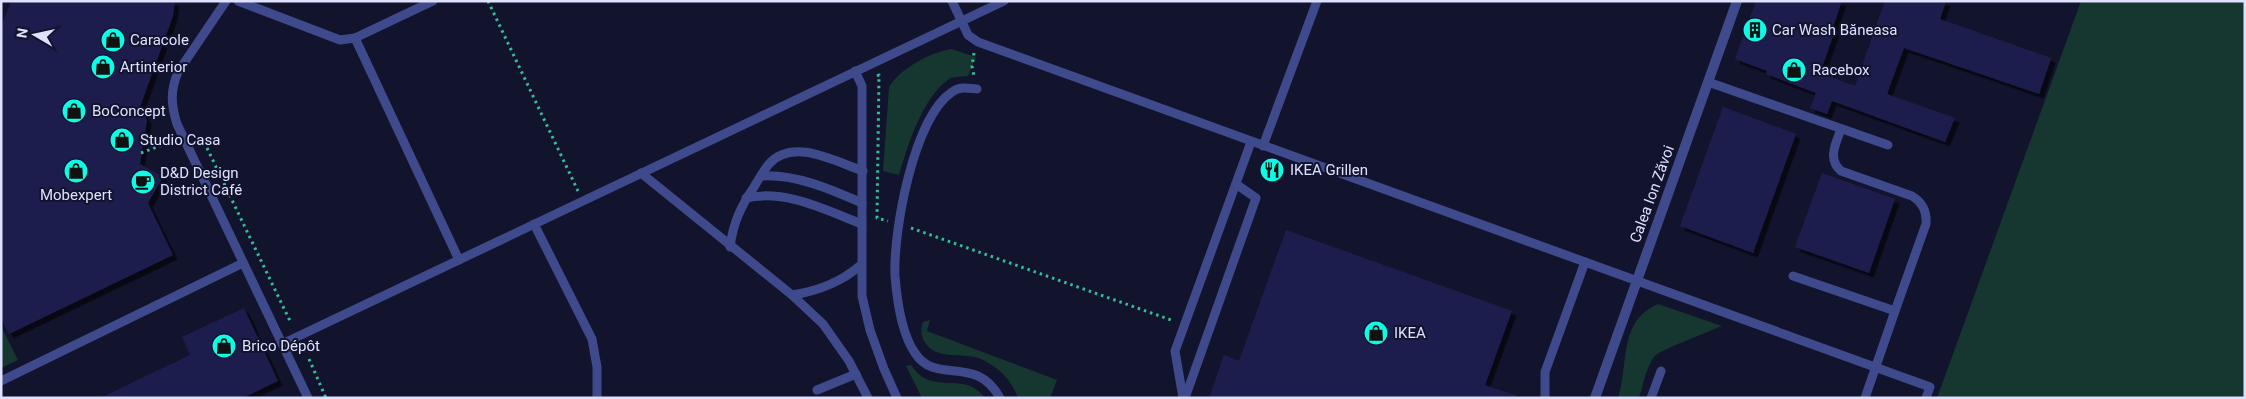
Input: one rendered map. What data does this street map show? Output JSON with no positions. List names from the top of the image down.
{
  "streets": {
    "street": ["Calea Ion Zăvoi"]
  },
  "places": {
    "building": ["Car Wash Băneasa"],
    "shop": [
      "Caracole",
      "Artinterior",
      "Racebox",
      "BoConcept",
      "Studio Casa",
      "Mobexpert",
      "IKEA",
      "Brico Dépôt"
    ],
    "restaurant": ["IKEA Grillen"],
    "cafe": ["D&D Design District Café"]
  },
  "north": "left"
}
